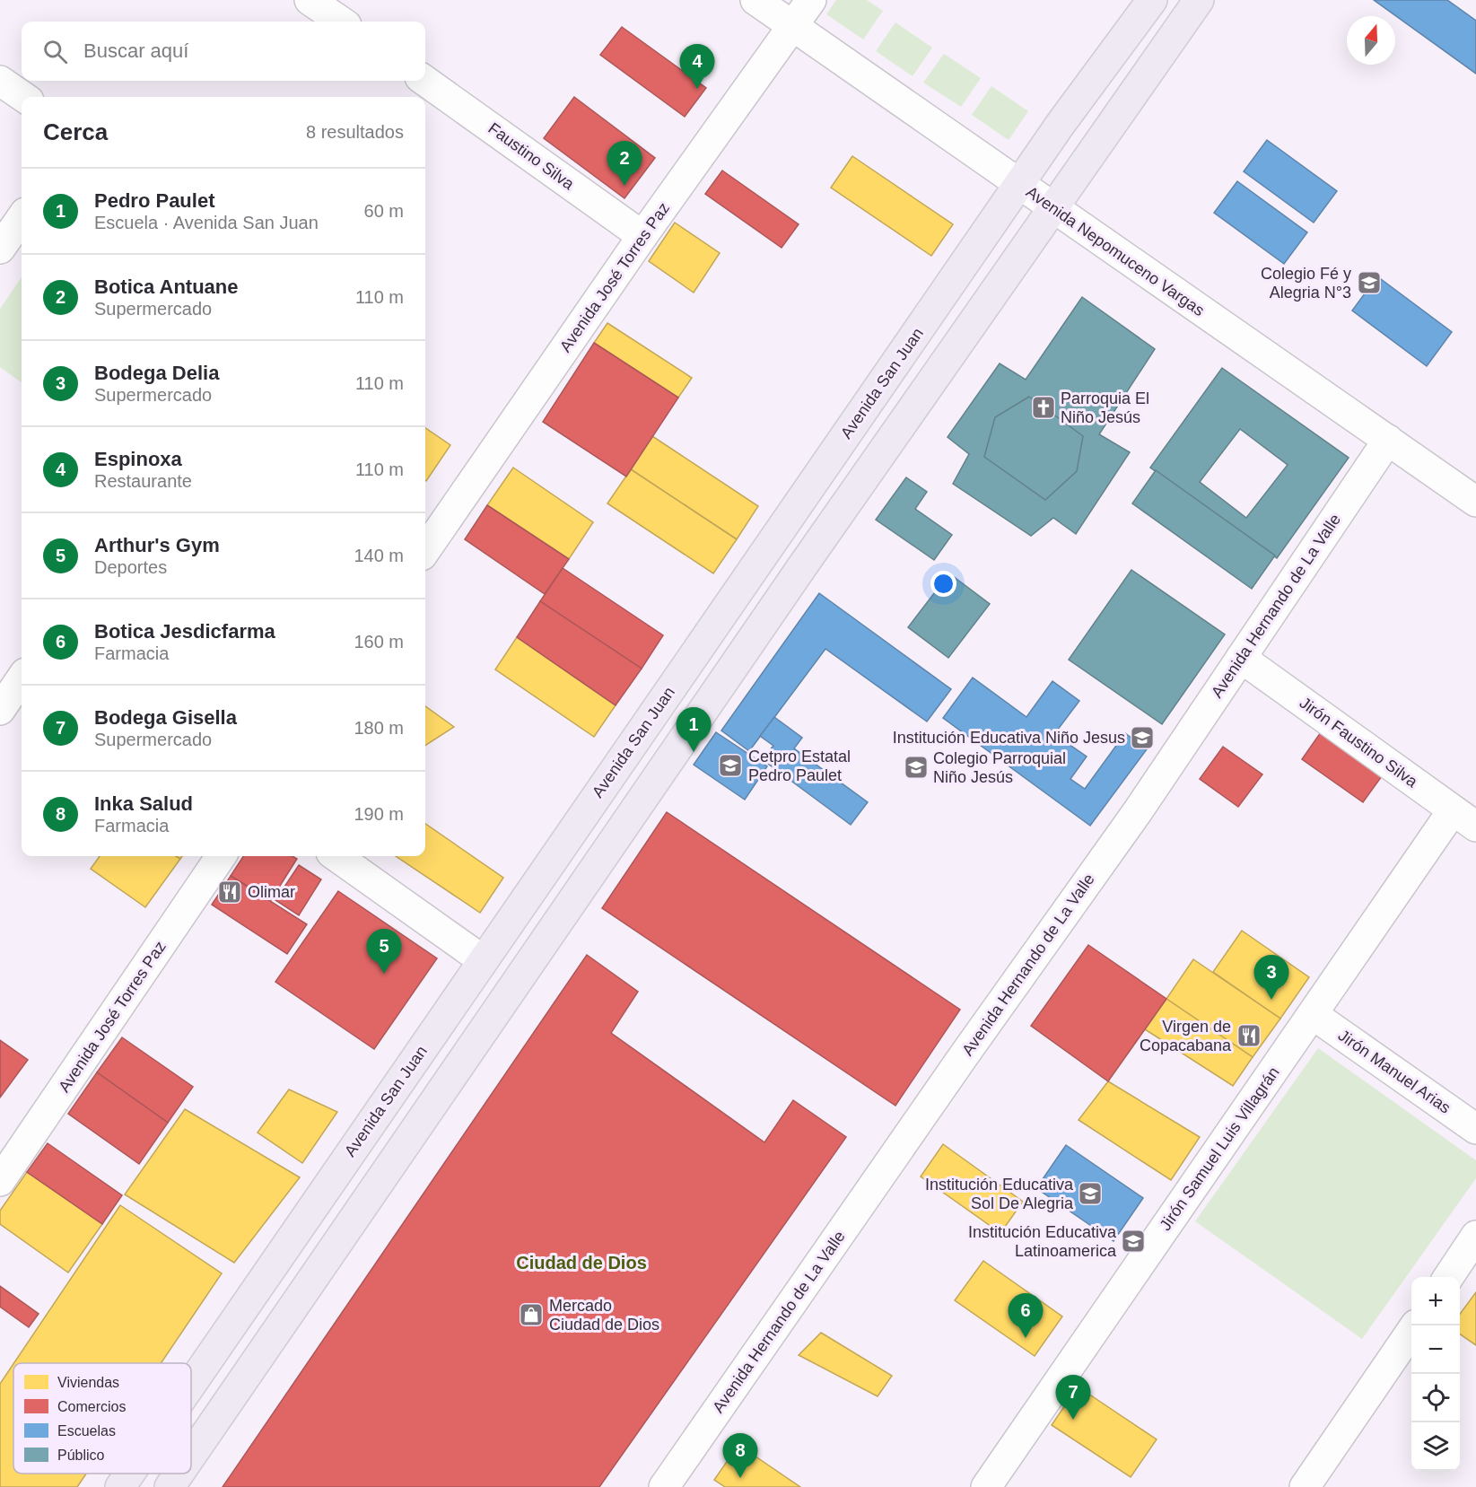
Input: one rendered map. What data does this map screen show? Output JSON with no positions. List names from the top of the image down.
{
  "streets": {
    "main road": ["Avenida San Juan"],
    "street": [
      "Faustino Silva",
      "Avenida Nepomuceno Vargas",
      "Avenida José Torres Paz",
      "Avenida Hernando de La Valle",
      "Jirón Faustino Silva",
      "Jirón Manuel Arias",
      "Jirón Samuel Luis Villagrán"
    ]
  },
  "crossings": [
    ["Faustino Silva", "Avenida José Torres Paz"],
    ["Avenida Nepomuceno Vargas", "Avenida José Torres Paz"],
    ["Avenida Nepomuceno Vargas", "Avenida San Juan"],
    ["Avenida Nepomuceno Vargas", "Avenida Hernando de La Valle"],
    ["Avenida Hernando de La Valle", "Jirón Faustino Silva"],
    ["Jirón Faustino Silva", "Jirón Samuel Luis Villagrán"],
    ["Jirón Manuel Arias", "Jirón Samuel Luis Villagrán"]
  ],
  "districts": ["Ciudad de Dios"],
  "places": {
    "school or university": [
      "Colegio Fé y Alegria N°3",
      "Institución Educativa Niño Jesus",
      "Cetpro Estatal Pedro Paulet",
      "Colegio Parroquial Niño Jesús",
      "Institución Educativa Sol De Alegria",
      "Institución Educativa Latinoamerica"
    ],
    "church": ["Parroquia El Niño Jesús"],
    "restaurant": ["Olimar", "Virgen de Copacabana"],
    "shop": ["Mercado Ciudad de Dios"]
  },
  "legend": [
    "Viviendas",
    "Comercios",
    "Escuelas",
    "Público"
  ],
  "north": "top",
  "page": {
    "search": "Buscar aquí",
    "pins": [
      "4",
      "2",
      "1",
      "5",
      "3",
      "6",
      "7",
      "8"
    ],
    "heading": ["Cerca", "8 resultados"],
    "list": [
      {
        "mark": "1",
        "name": "Pedro Paulet",
        "note": "Escuela · Avenida San Juan",
        "value": "60 m"
      },
      {
        "mark": "2",
        "name": "Botica Antuane",
        "note": "Supermercado",
        "value": "110 m"
      },
      {
        "mark": "3",
        "name": "Bodega Delia",
        "note": "Supermercado",
        "value": "110 m"
      },
      {
        "mark": "4",
        "name": "Espinoxa",
        "note": "Restaurante",
        "value": "110 m"
      },
      {
        "mark": "5",
        "name": "Arthur's Gym",
        "note": "Deportes",
        "value": "140 m"
      },
      {
        "mark": "6",
        "name": "Botica Jesdicfarma",
        "note": "Farmacia",
        "value": "160 m"
      },
      {
        "mark": "7",
        "name": "Bodega Gisella",
        "note": "Supermercado",
        "value": "180 m"
      },
      {
        "mark": "8",
        "name": "Inka Salud",
        "note": "Farmacia",
        "value": "190 m"
      }
    ],
    "map_buttons": ["+", "−"]
  }
}
